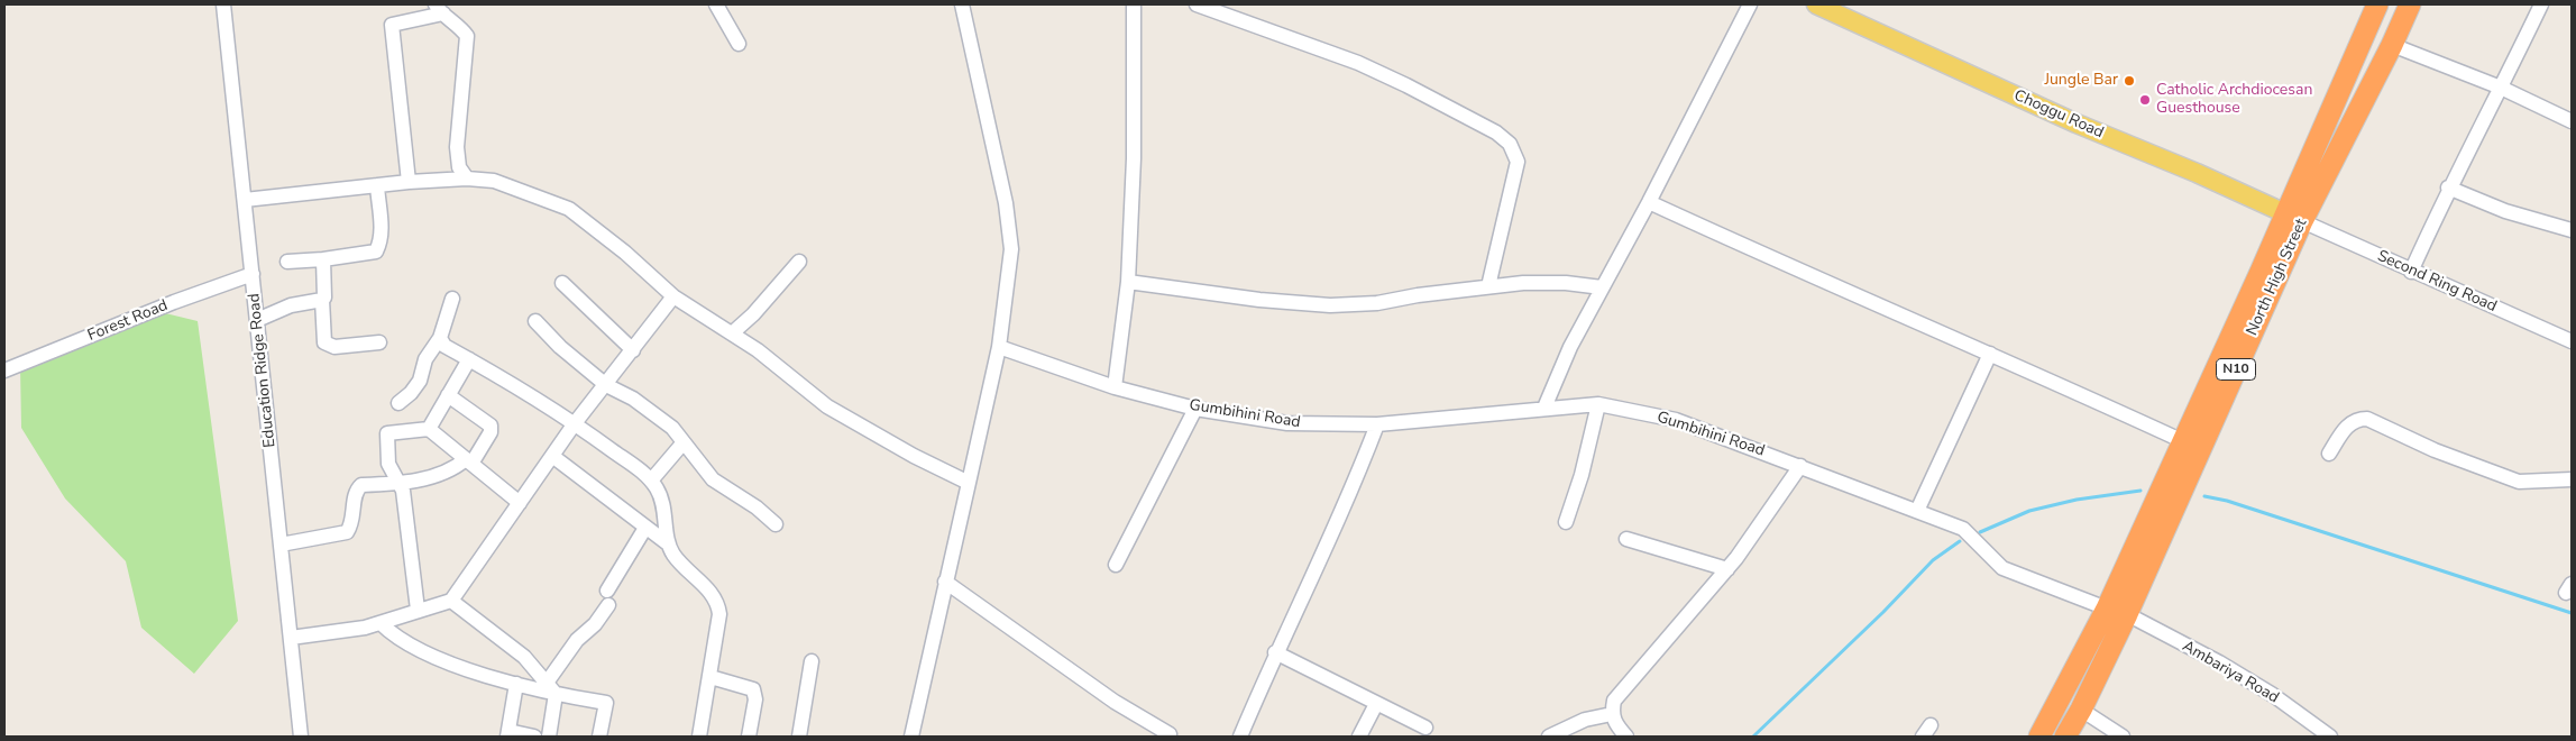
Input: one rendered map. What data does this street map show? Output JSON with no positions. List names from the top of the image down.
{
  "streets": {
    "highway": ["North High Street", "N10"],
    "main road": ["Choggu Road"],
    "street": [
      "Second Ring Road",
      "Forest Road",
      "Education Ridge Road",
      "Gumbihini Road",
      "Ambariya Road"
    ]
  },
  "crossings": [
    ["Choggu Road", "North High Street"],
    ["Choggu Road", "Second Ring Road"],
    ["North High Street", "Second Ring Road"],
    ["North High Street", "Gumbihini Road"],
    ["North High Street", "Ambariya Road"],
    ["Forest Road", "Education Ridge Road"]
  ],
  "places": ["Jungle Bar", "Catholic Archdiocesan Guesthouse"]
}
